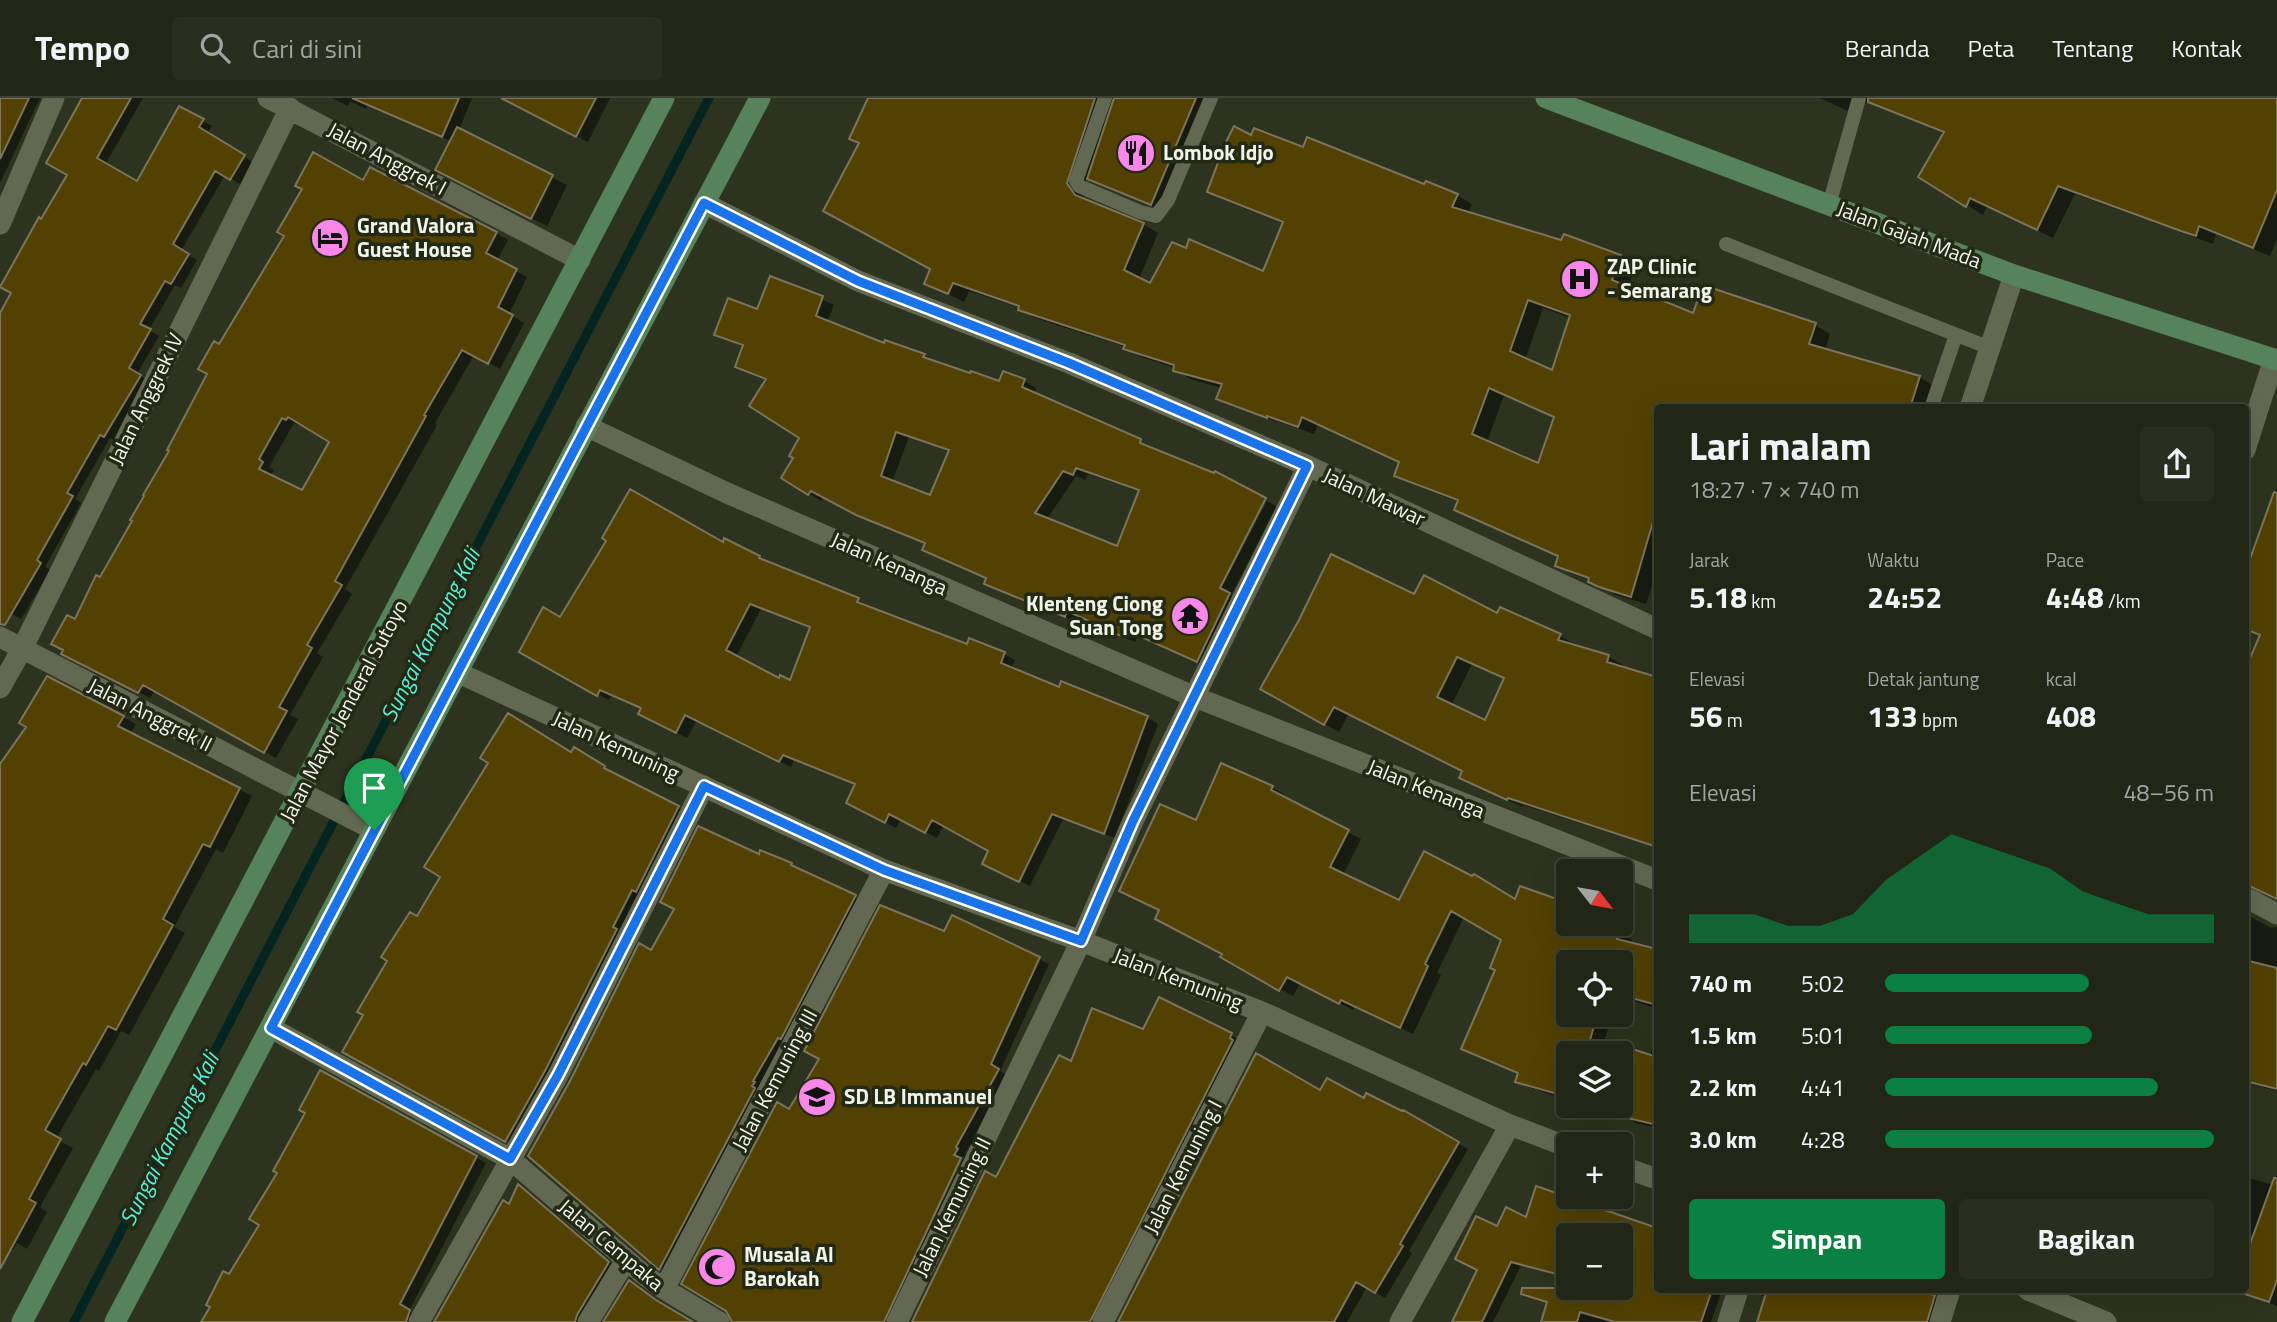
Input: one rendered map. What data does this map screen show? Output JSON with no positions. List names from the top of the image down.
{
  "streets": {
    "main road": ["Jalan Gajah Mada", "Jalan Mayor Jenderal Sutoyo"],
    "street": [
      "Jalan Anggrek I",
      "Jalan Anggrek IV",
      "Jalan Mawar",
      "Jalan Kenanga",
      "Jalan Anggrek II",
      "Jalan Kemuning",
      "Jalan Kemuning III",
      "Jalan Kemuning I",
      "Jalan Kemuning II",
      "Jalan Cempaka"
    ]
  },
  "crossings": [
    ["Jalan Anggrek I", "Jalan Anggrek IV"],
    ["Jalan Anggrek I", "Jalan Mayor Jenderal Sutoyo"],
    ["Jalan Anggrek IV", "Jalan Anggrek II"],
    ["Jalan Mayor Jenderal Sutoyo", "Jalan Anggrek II"],
    ["Jalan Kemuning", "Jalan Kemuning III"],
    ["Jalan Kemuning", "Jalan Kemuning I"],
    ["Jalan Kemuning", "Jalan Kemuning II"],
    ["Jalan Kemuning III", "Jalan Cempaka"]
  ],
  "water": ["Sungai Kampung Kali"],
  "places": {
    "restaurant": ["Lombok Idjo"],
    "hotel": ["Grand Valora Guest House"],
    "hospital": ["ZAP Clinic - Semarang"],
    "temple": ["Klenteng Ciong Suan Tong"],
    "school or university": ["SD LB Immanuel"],
    "mosque": ["Musala Al Barokah"]
  },
  "north": "bottom right",
  "page": {
    "header": "Tempo",
    "search": "Cari di sini",
    "nav": [
      "Beranda",
      "Peta",
      "Tentang",
      "Kontak"
    ],
    "heading": ["Lari malam", "18:27 · 7 × 740 m"],
    "stats": [
      ["Jarak", "5.18 km"],
      ["Waktu", "24:52"],
      ["Pace", "4:48 /km"],
      ["Elevasi", "56 m"],
      ["Detak jantung", "133 bpm"],
      ["kcal", "408"]
    ],
    "chart": ["Elevasi", "48–56 m"],
    "map_buttons": ["+", "−"],
    "list": [
      {
        "name": "740 m",
        "note": "5:02"
      },
      {
        "name": "1.5 km",
        "note": "5:01"
      },
      {
        "name": "2.2 km",
        "note": "4:41"
      },
      {
        "name": "3.0 km",
        "note": "4:28"
      }
    ],
    "buttons": ["Simpan", "Bagikan"]
  }
}
